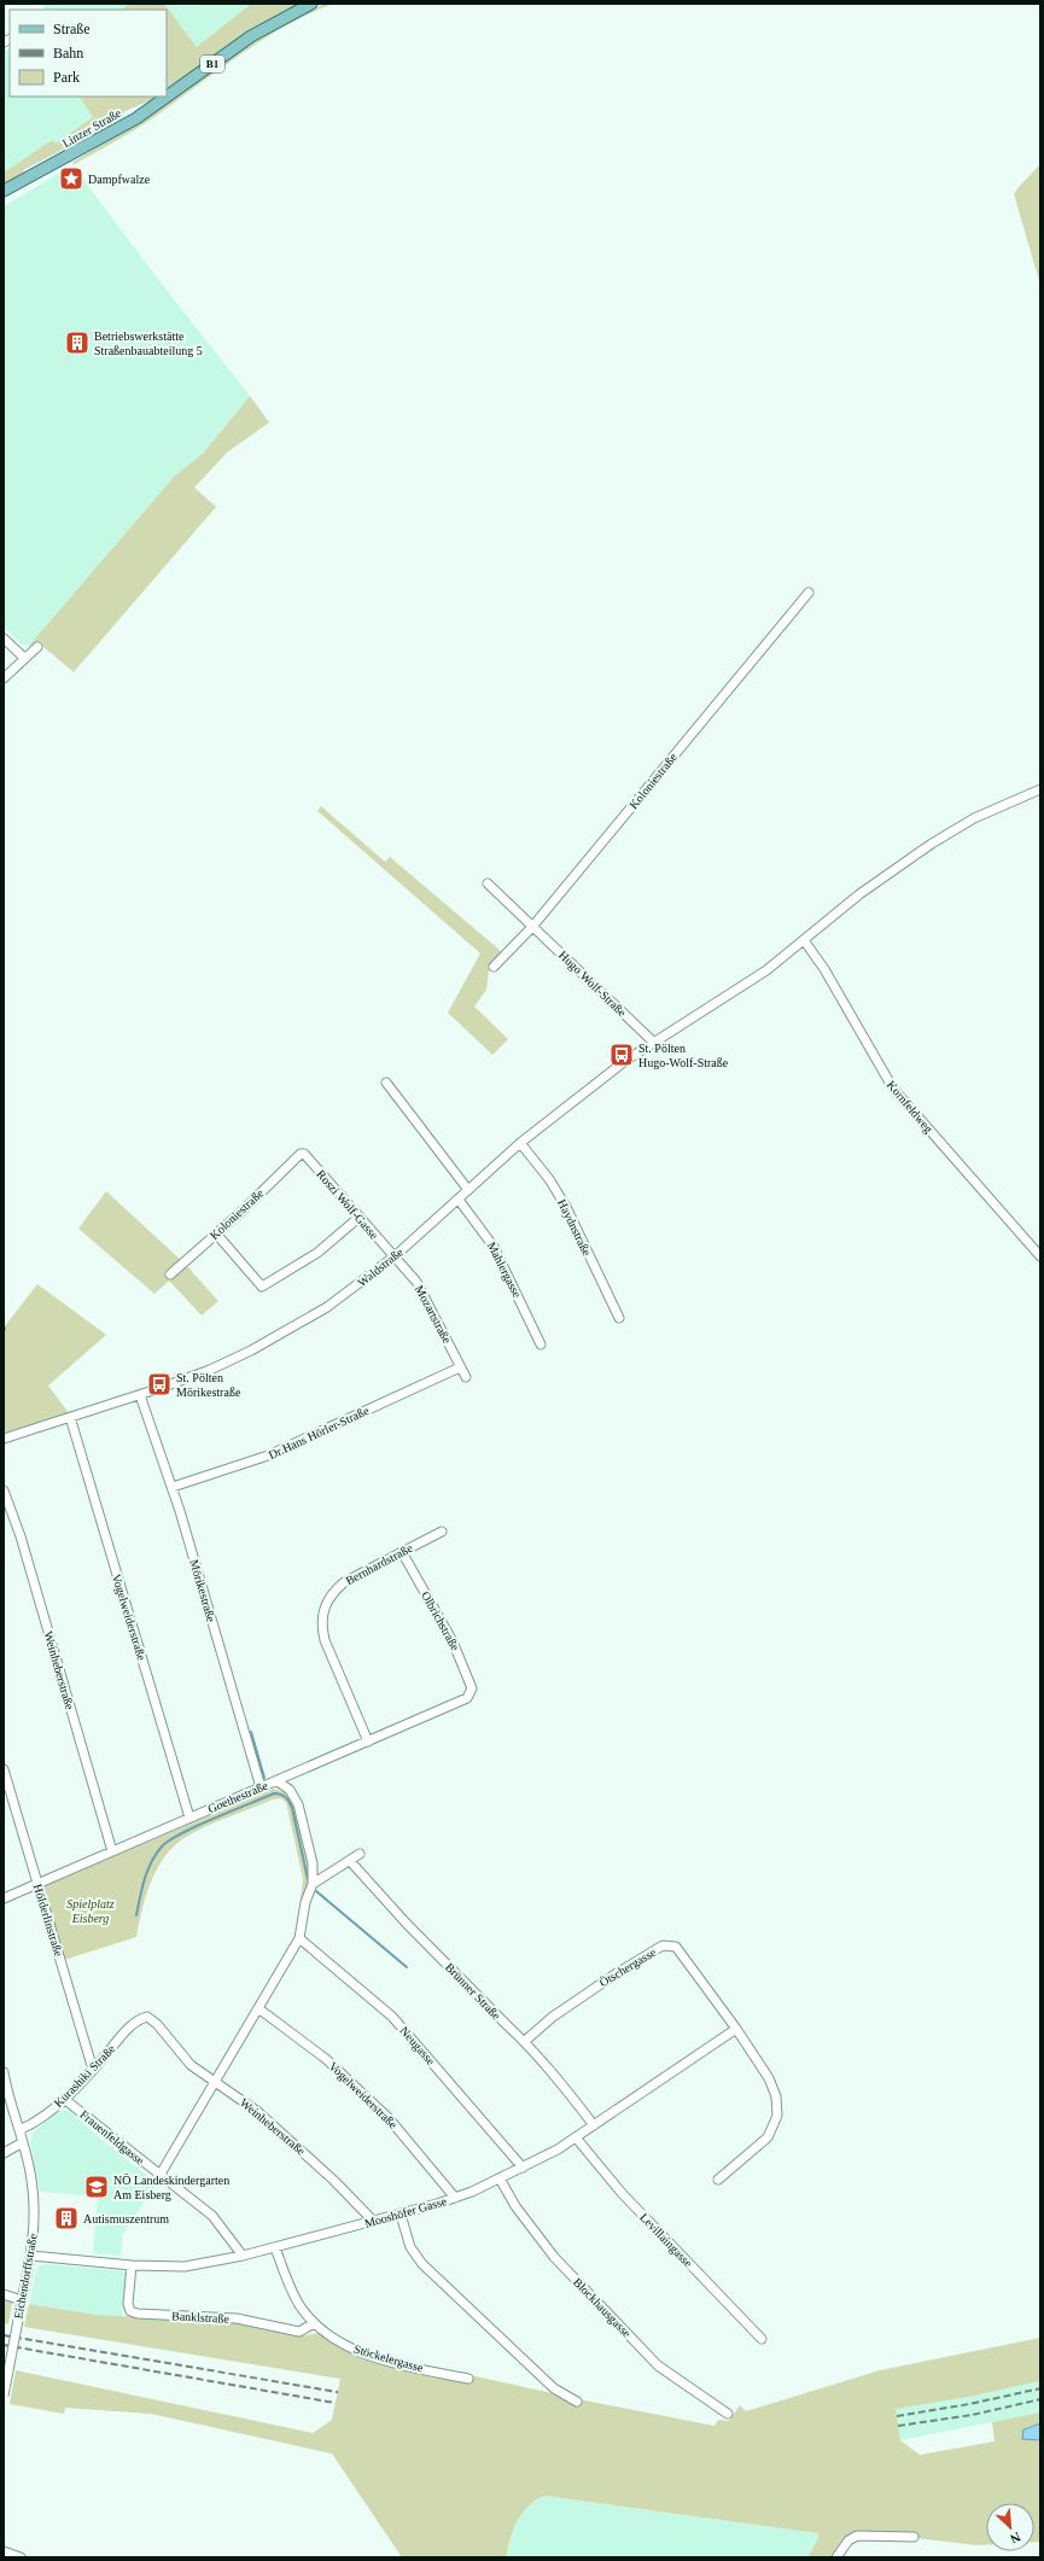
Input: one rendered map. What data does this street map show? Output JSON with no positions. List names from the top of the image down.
{
  "streets": {
    "main road": ["B1", "Linzer Straße"],
    "street": [
      "Koloniestraße",
      "Hugo Wolf-Straße",
      "Kornfeldweg",
      "Roszi Wolf-Gasse",
      "Haydnstraße",
      "Waldstraße",
      "Mahlergasse",
      "Mozartstraße",
      "Dr.Hans Hörler-Straße",
      "Bernhardstraße",
      "Mörikestraße",
      "Vogelweiderstraße",
      "Olbrichstraße",
      "Weinheberstraße",
      "Goethestraße",
      "Hölderlinstraße",
      "Ötschergasse",
      "Brünner Straße",
      "Neugasse",
      "Kurashiki Straße",
      "Frauenfeldgasse",
      "Mooshöfer Gasse",
      "Levillaingasse",
      "Eichendorffstraße",
      "Blockhausgasse",
      "Banklstraße",
      "Stöckelergasse"
    ]
  },
  "crossings": [
    ["Koloniestraße", "Hugo Wolf-Straße"],
    ["Koloniestraße", "Roszi Wolf-Gasse"],
    ["Hugo Wolf-Straße", "Waldstraße"],
    ["Kornfeldweg", "Waldstraße"],
    ["Roszi Wolf-Gasse", "Waldstraße"],
    ["Roszi Wolf-Gasse", "Mozartstraße"],
    ["Haydnstraße", "Waldstraße"],
    ["Waldstraße", "Mahlergasse"],
    ["Waldstraße", "Mozartstraße"],
    ["Waldstraße", "Mörikestraße"],
    ["Waldstraße", "Vogelweiderstraße"],
    ["Mozartstraße", "Dr.Hans Hörler-Straße"],
    ["Dr.Hans Hörler-Straße", "Mörikestraße"],
    ["Bernhardstraße", "Olbrichstraße"],
    ["Bernhardstraße", "Goethestraße"],
    ["Mörikestraße", "Goethestraße"],
    ["Vogelweiderstraße", "Goethestraße"],
    ["Vogelweiderstraße", "Mooshöfer Gasse"],
    ["Olbrichstraße", "Goethestraße"],
    ["Weinheberstraße", "Goethestraße"],
    ["Weinheberstraße", "Kurashiki Straße"],
    ["Weinheberstraße", "Mooshöfer Gasse"],
    ["Goethestraße", "Hölderlinstraße"],
    ["Hölderlinstraße", "Kurashiki Straße"],
    ["Ötschergasse", "Brünner Straße"],
    ["Ötschergasse", "Mooshöfer Gasse"],
    ["Brünner Straße", "Mooshöfer Gasse"],
    ["Neugasse", "Mooshöfer Gasse"],
    ["Kurashiki Straße", "Frauenfeldgasse"],
    ["Kurashiki Straße", "Eichendorffstraße"],
    ["Frauenfeldgasse", "Mooshöfer Gasse"],
    ["Mooshöfer Gasse", "Levillaingasse"],
    ["Mooshöfer Gasse", "Eichendorffstraße"],
    ["Mooshöfer Gasse", "Blockhausgasse"],
    ["Mooshöfer Gasse", "Banklstraße"],
    ["Mooshöfer Gasse", "Stöckelergasse"],
    ["Banklstraße", "Stöckelergasse"]
  ],
  "parks": ["Spielplatz Eisberg"],
  "places": {
    "place": ["Dampfwalze"],
    "building": ["Betriebswerkstätte Straßenbauabteilung 5", "Autismuszentrum"],
    "bus stop": ["St. Pölten Hugo-Wolf-Straße", "St. Pölten Mörikestraße"],
    "school or university": ["NÖ Landeskindergarten Am Eisberg"]
  },
  "legend": ["Straße", "Bahn", "Park"],
  "north": "bottom right"
}
